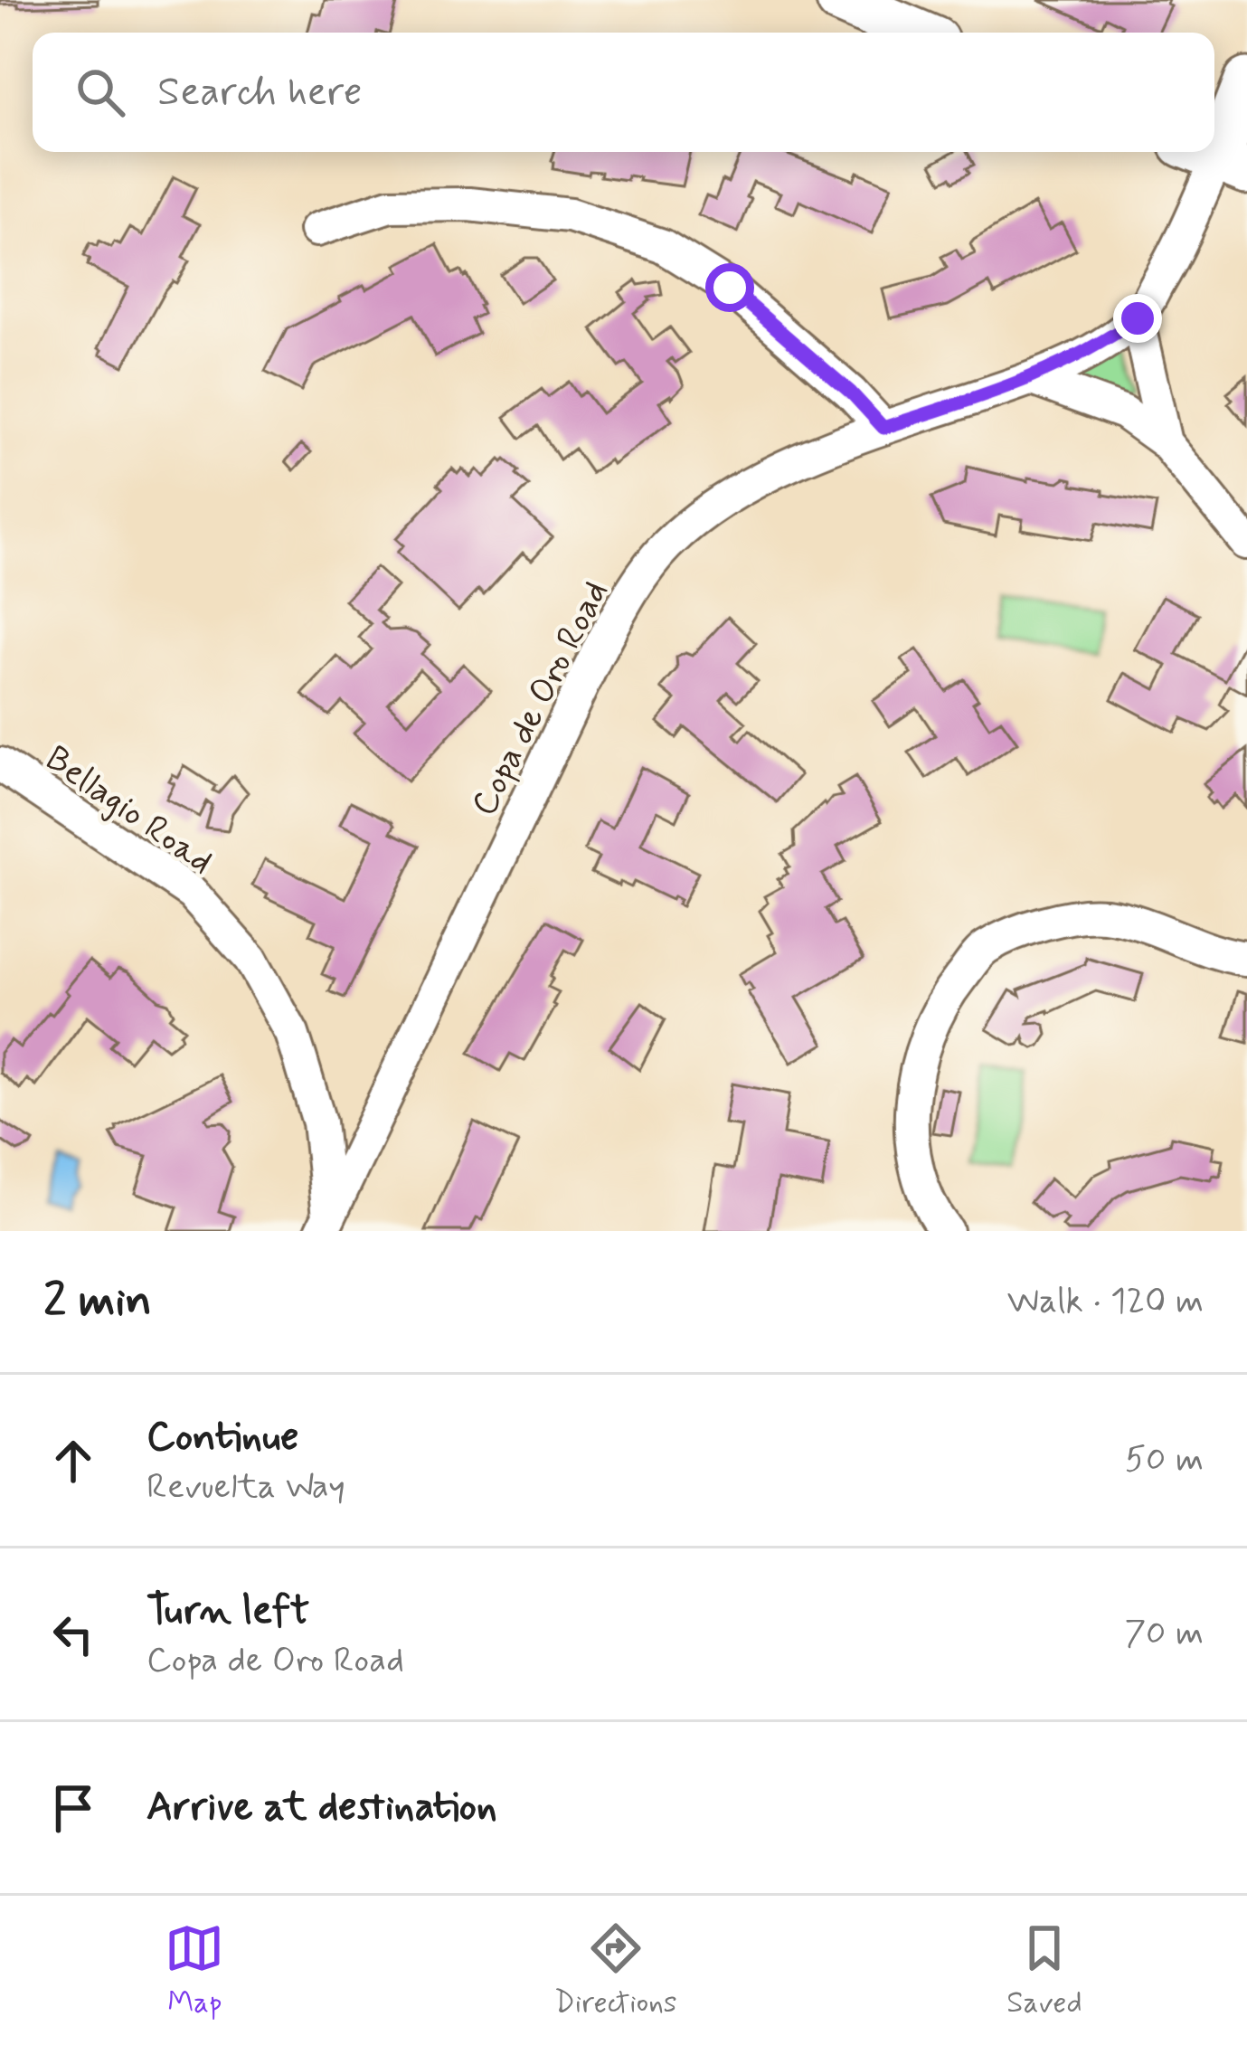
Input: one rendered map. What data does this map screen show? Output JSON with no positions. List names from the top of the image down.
{
  "streets": {
    "street": ["Copa de Oro Road", "Bellagio Road"]
  },
  "crossings": [
    ["Copa de Oro Road", "Bellagio Road"]
  ],
  "page": {
    "search": "Search here",
    "heading": ["2 min", "Walk · 120 m"],
    "list": [
      ["Continue", "Revuelta Way", "50 m"],
      ["Turn left", "Copa de Oro Road", "70 m"],
      "Arrive at destination"
    ],
    "nav": ["Map", "Directions", "Saved"]
  }
}
